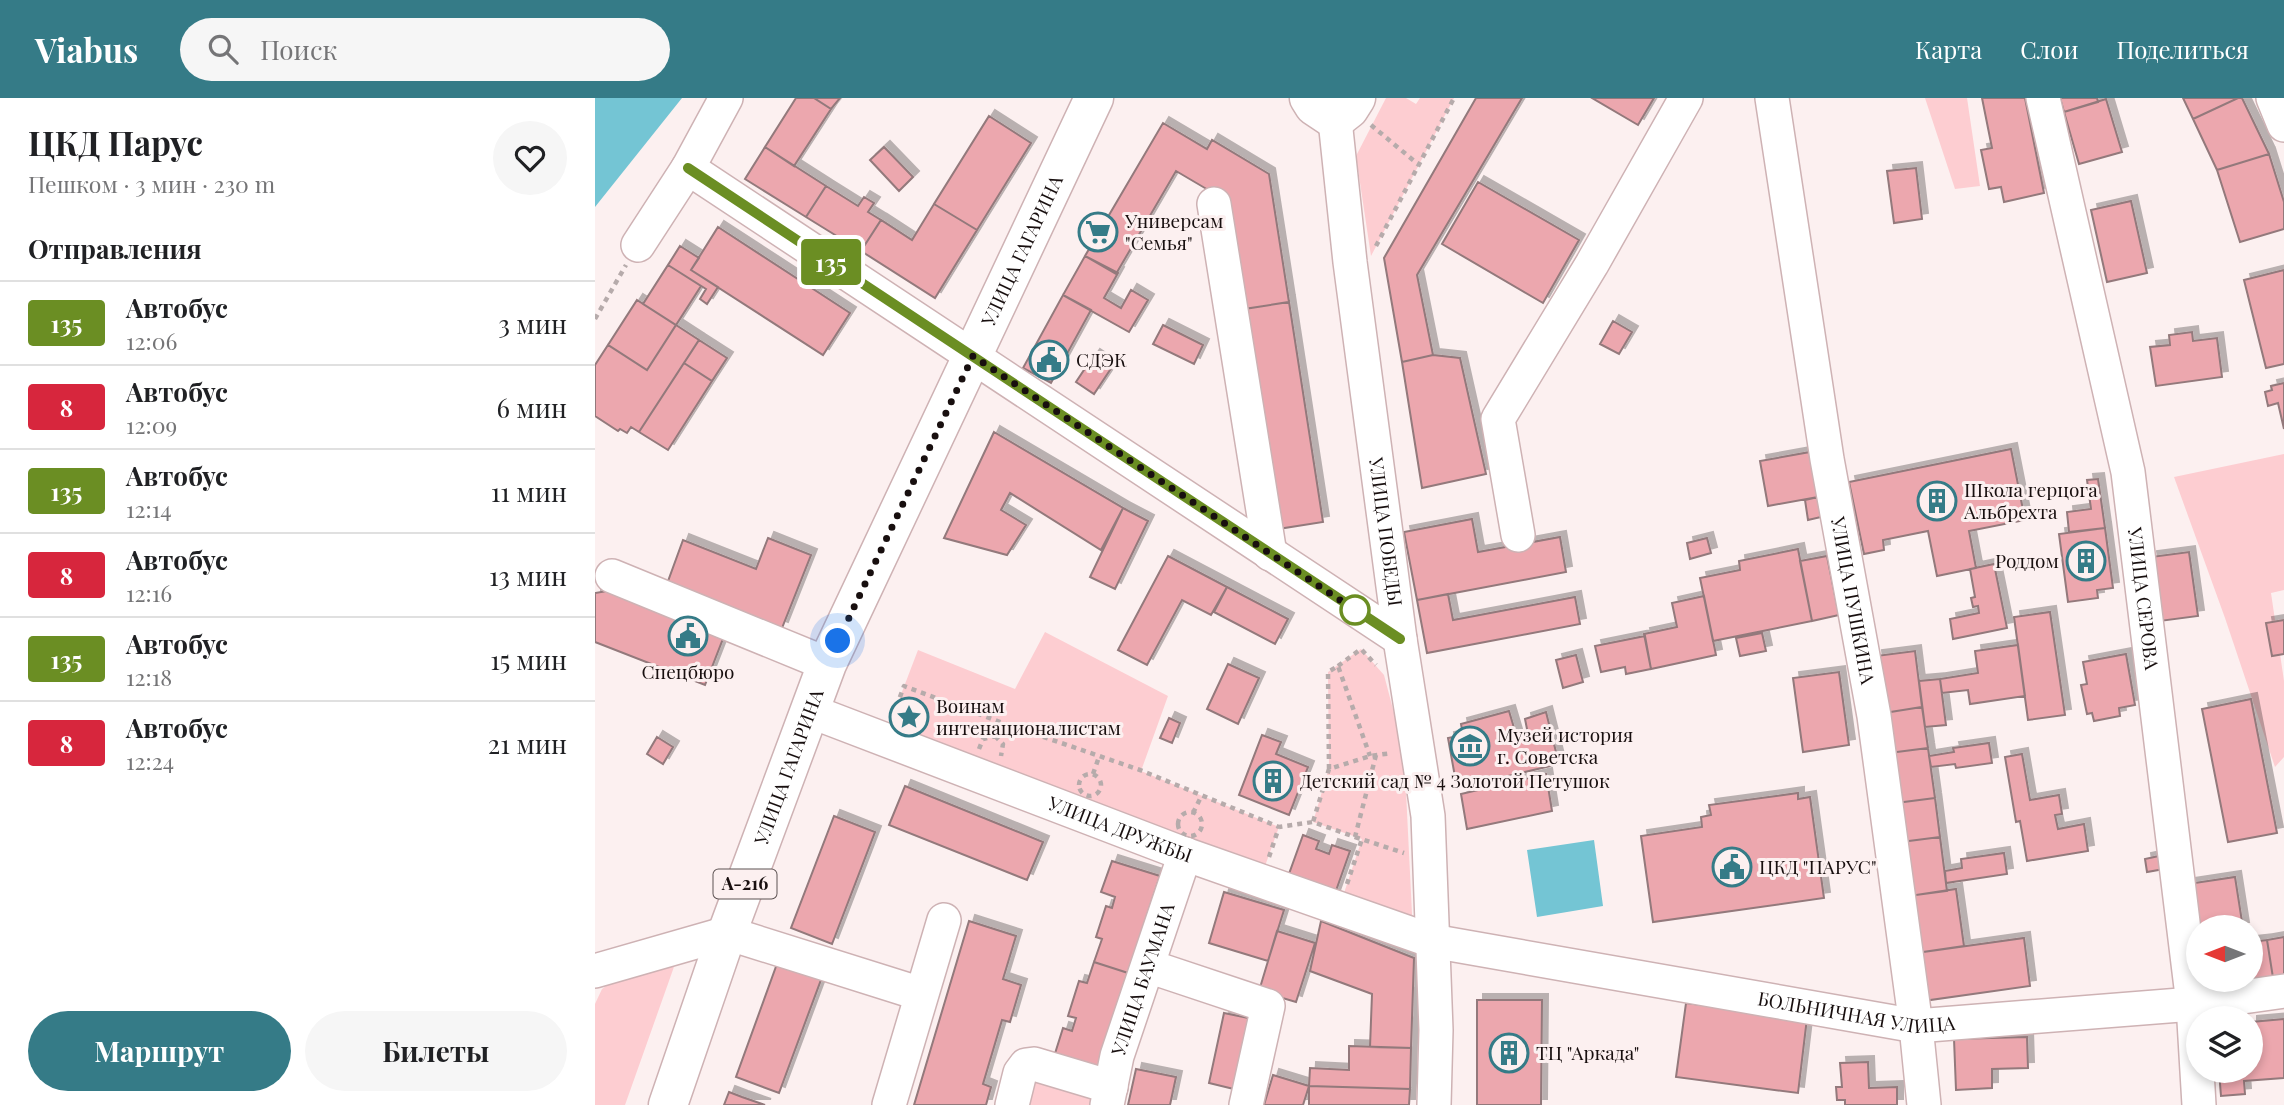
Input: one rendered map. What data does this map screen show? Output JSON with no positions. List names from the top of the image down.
{
  "streets": {
    "main road": ["УЛИЦА ГАГАРИНА", "А-216"],
    "street": [
      "УЛИЦА ПОБЕДЫ",
      "УЛИЦА СЕРОВА",
      "УЛИЦА ПУШКИНА",
      "УЛИЦА ДРУЖБЫ",
      "УЛИЦА БАУМАНА",
      "БОЛЬНИЧНАЯ УЛИЦА"
    ]
  },
  "crossings": [
    ["УЛИЦА ГАГАРИНА", "УЛИЦА ДРУЖБЫ"],
    ["УЛИЦА ПОБЕДЫ", "УЛИЦА ДРУЖБЫ"],
    ["УЛИЦА ПОБЕДЫ", "БОЛЬНИЧНАЯ УЛИЦА"],
    ["УЛИЦА СЕРОВА", "БОЛЬНИЧНАЯ УЛИЦА"],
    ["УЛИЦА ПУШКИНА", "БОЛЬНИЧНАЯ УЛИЦА"],
    ["УЛИЦА ДРУЖБЫ", "УЛИЦА БАУМАНА"],
    ["УЛИЦА ДРУЖБЫ", "БОЛЬНИЧНАЯ УЛИЦА"]
  ],
  "places": {
    "supermarket": ["Универсам \"Семья\""],
    "public building": ["СДЭК", "Спецбюро", "ЦКД \"ПАРУС\""],
    "building": [
      "Школа герцога Альбрехта",
      "Роддом",
      "Детский сад № 4 Золотой Петушок",
      "ТЦ \"Аркада\""
    ],
    "place": ["Воинам интенационалистам"],
    "museum": ["Музей история г. Советска"]
  },
  "lines": ["bus line 135"],
  "north": "left",
  "page": {
    "header": "Viabus",
    "search": "Поиск",
    "nav": ["Карта", "Слои", "Поделиться"],
    "heading": [
      ["ЦКД Парус", "Пешком · 3 мин · 230 m"],
      "Отправления"
    ],
    "on_map": "135",
    "list": [
      {
        "mark": "135",
        "name": "Автобус",
        "note": "12:06",
        "value": "3 мин"
      },
      {
        "mark": "8",
        "name": "Автобус",
        "note": "12:09",
        "value": "6 мин"
      },
      {
        "mark": "135",
        "name": "Автобус",
        "note": "12:14",
        "value": "11 мин"
      },
      {
        "mark": "8",
        "name": "Автобус",
        "note": "12:16",
        "value": "13 мин"
      },
      {
        "mark": "135",
        "name": "Автобус",
        "note": "12:18",
        "value": "15 мин"
      },
      {
        "mark": "8",
        "name": "Автобус",
        "note": "12:24",
        "value": "21 мин"
      }
    ],
    "buttons": ["Маршрут", "Билеты"]
  }
}
